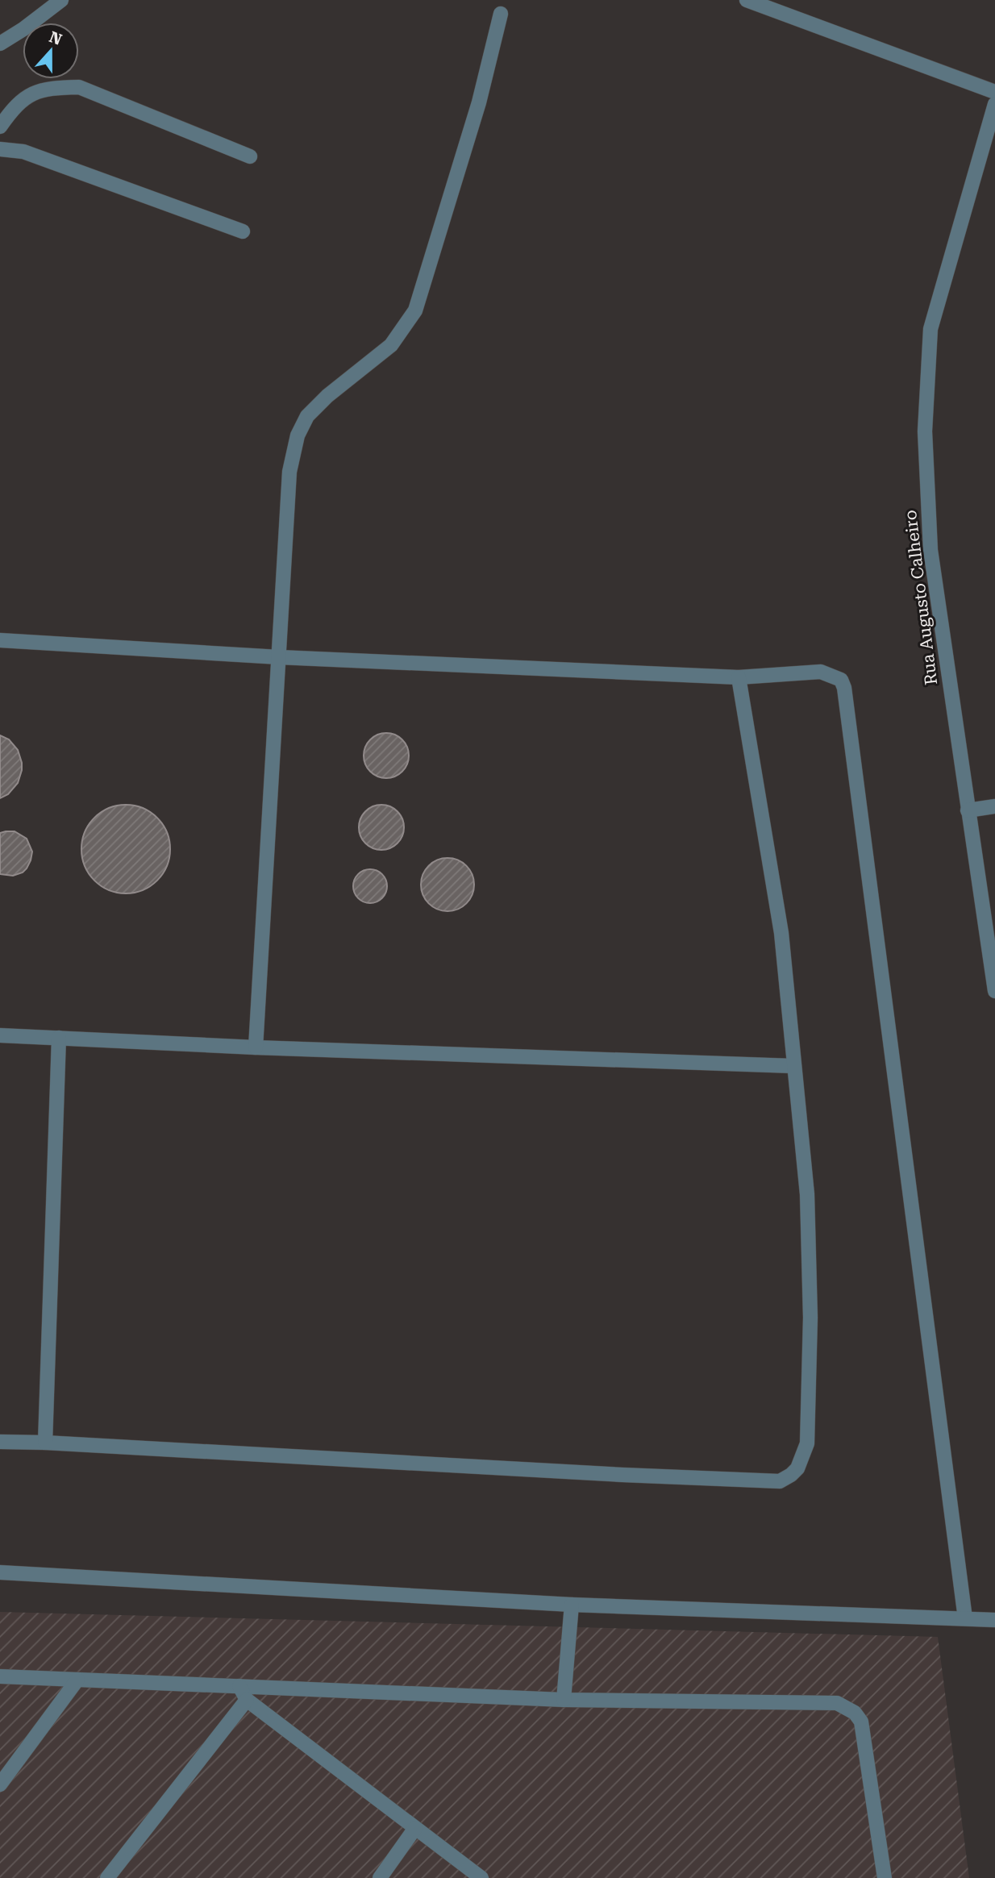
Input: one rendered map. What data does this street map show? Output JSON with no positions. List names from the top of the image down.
{
  "streets": {
    "street": ["Rua Augusto Calheiro"]
  },
  "north": "top"
}
